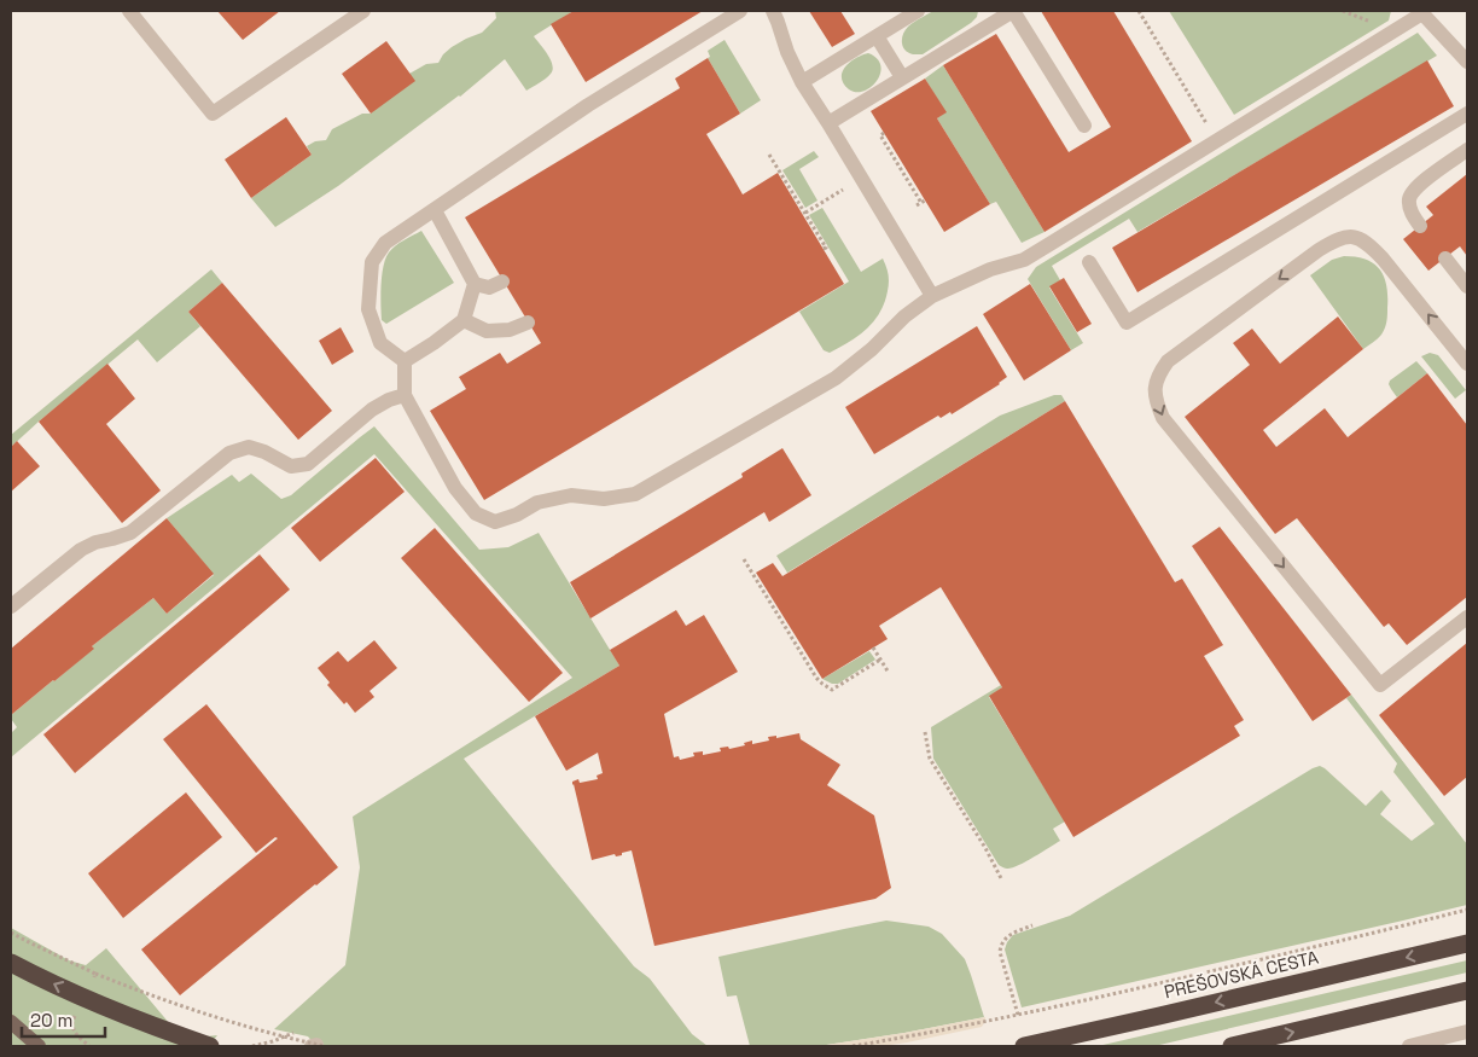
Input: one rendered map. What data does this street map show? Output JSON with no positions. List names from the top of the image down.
{
  "streets": {
    "highway": ["PREŠOVSKÁ CESTA"]
  },
  "scale_bar": "20 m"
}
